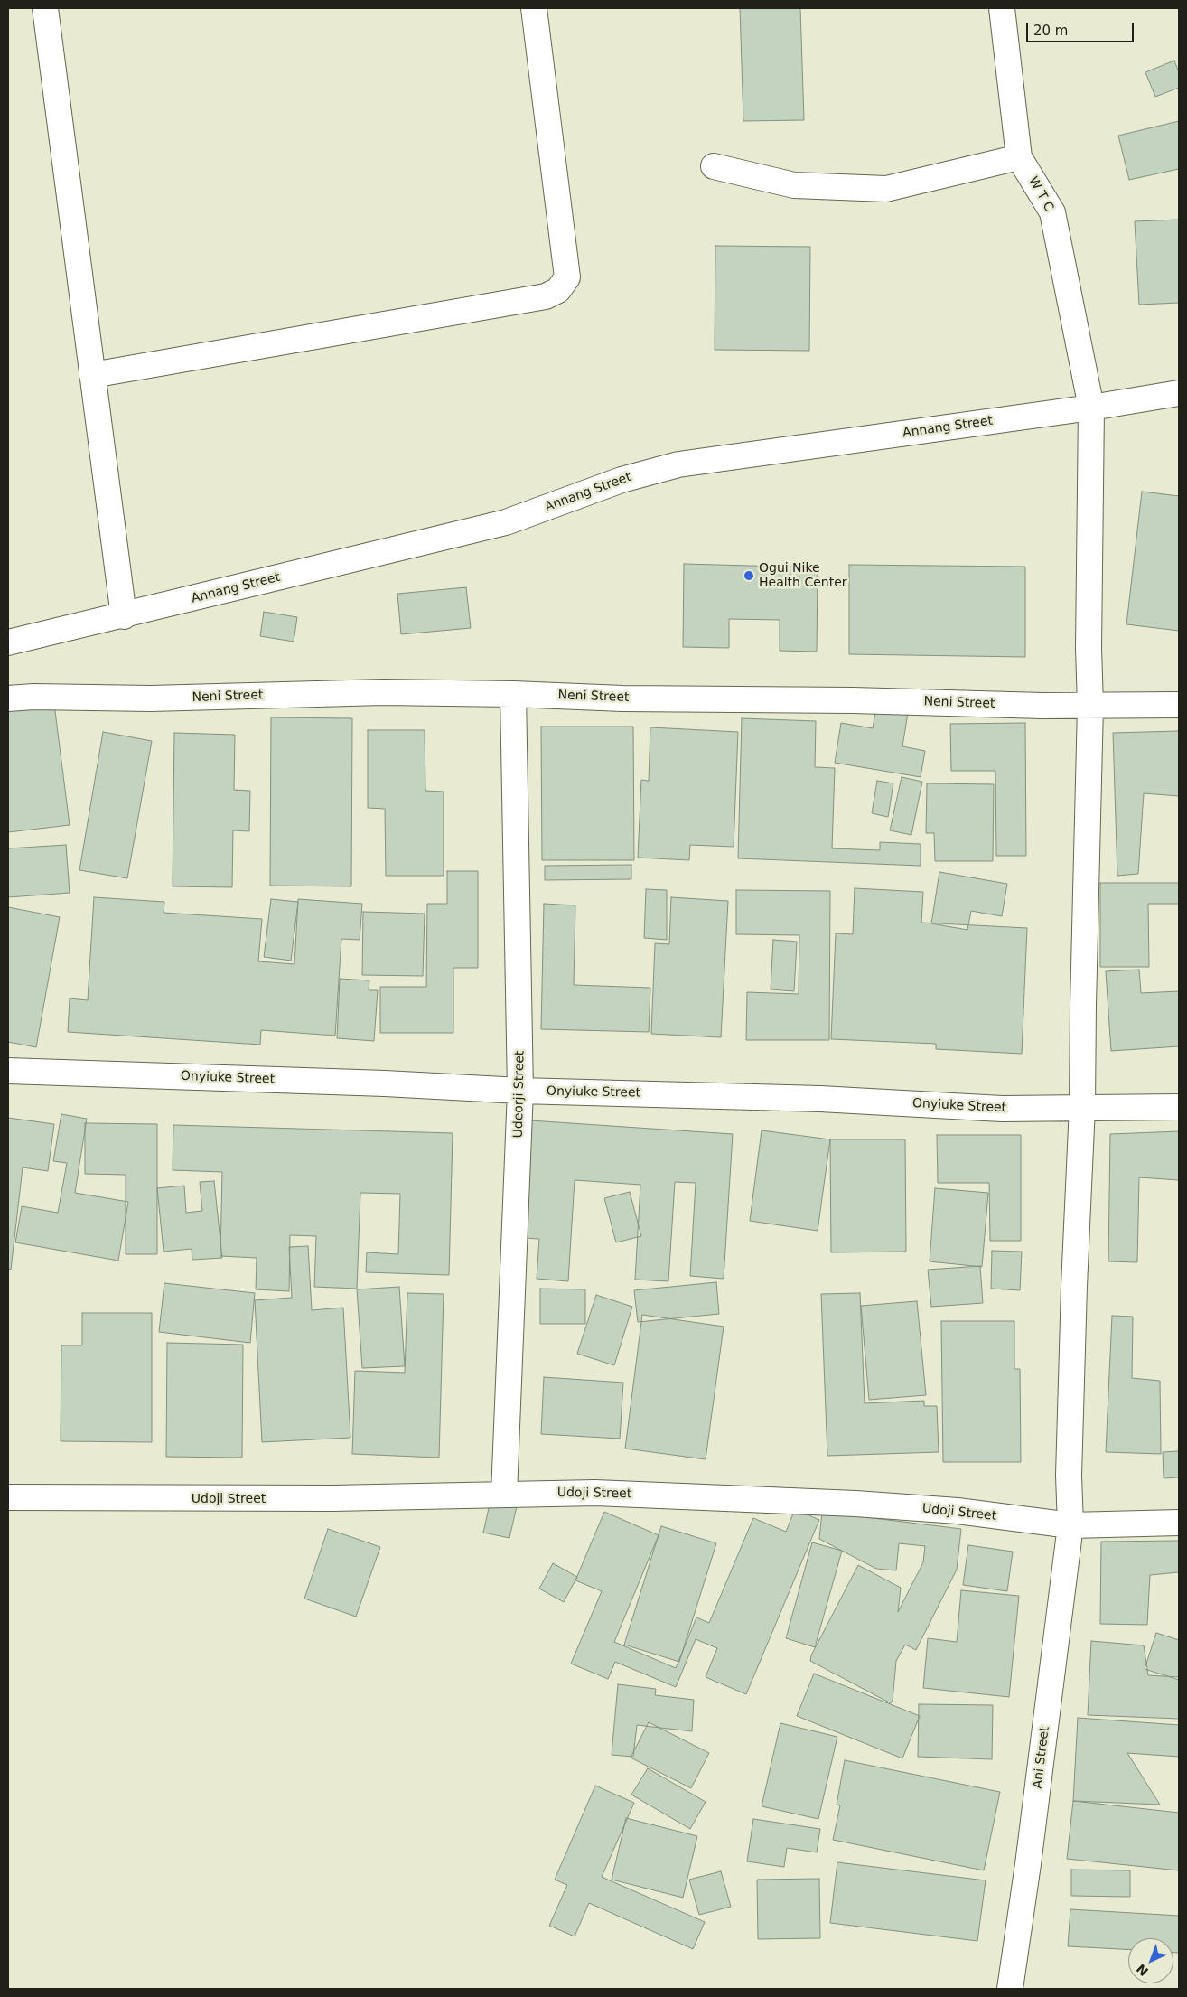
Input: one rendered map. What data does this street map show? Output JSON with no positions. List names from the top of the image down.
{
  "streets": {
    "street": [
      "W T C",
      "Annang Street",
      "Neni Street",
      "Onyiuke Street",
      "Udeorji Street",
      "Udoji Street",
      "Ani Street"
    ]
  },
  "crossings": [
    ["W T C", "Annang Street"],
    ["W T C", "Neni Street"],
    ["W T C", "Onyiuke Street"],
    ["W T C", "Ani Street"],
    ["Neni Street", "Udeorji Street"],
    ["Onyiuke Street", "Udeorji Street"],
    ["Onyiuke Street", "Ani Street"],
    ["Udeorji Street", "Udoji Street"],
    ["Udoji Street", "Ani Street"]
  ],
  "places": ["Ogui Nike Health Center"],
  "scale_bar": "20 m",
  "north": "bottom left"
}
